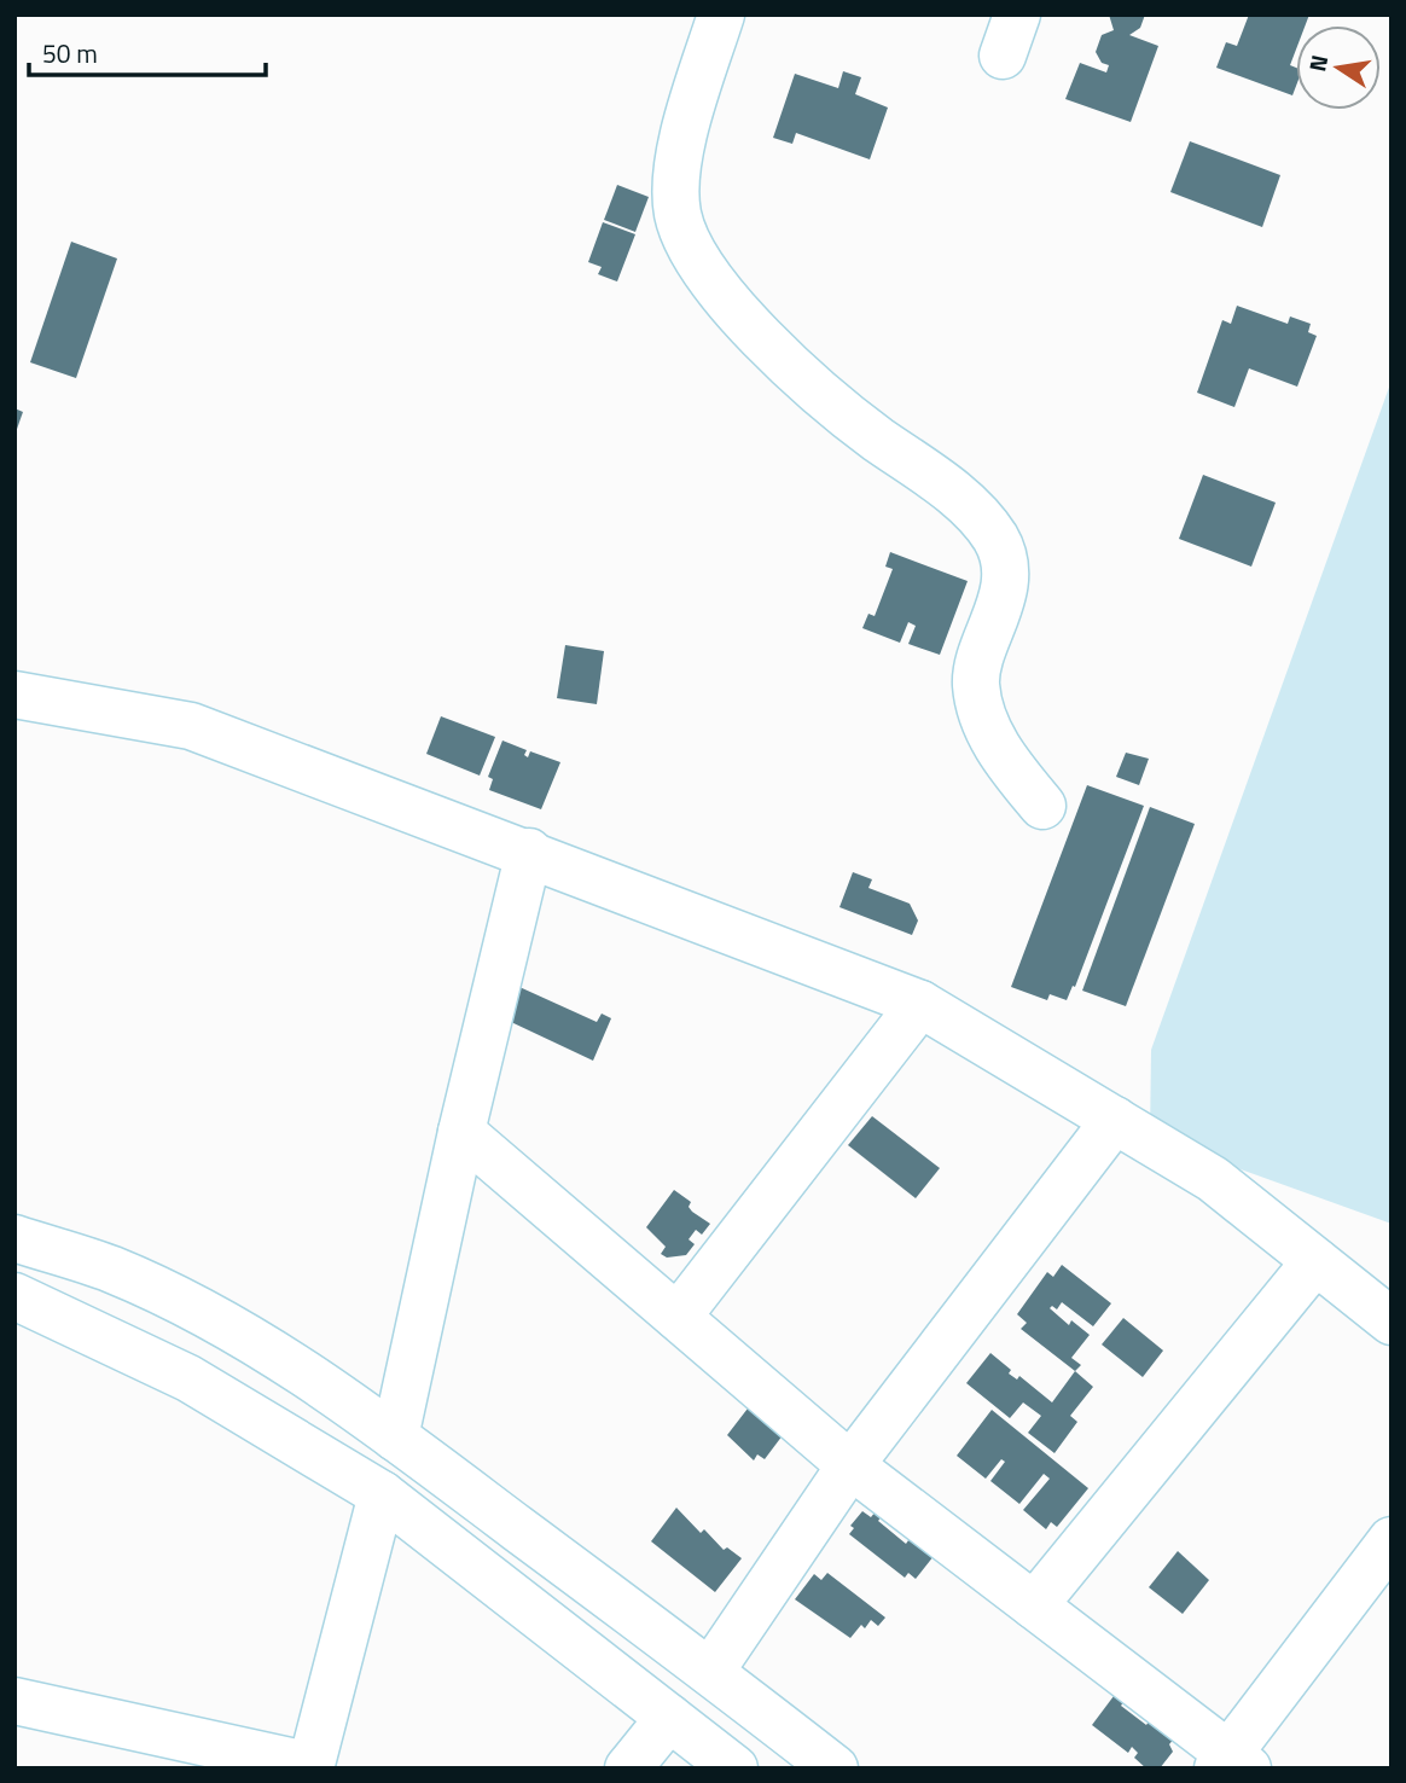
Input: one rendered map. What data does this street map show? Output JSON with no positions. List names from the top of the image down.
{
  "scale_bar": "50 m",
  "north": "left"
}
